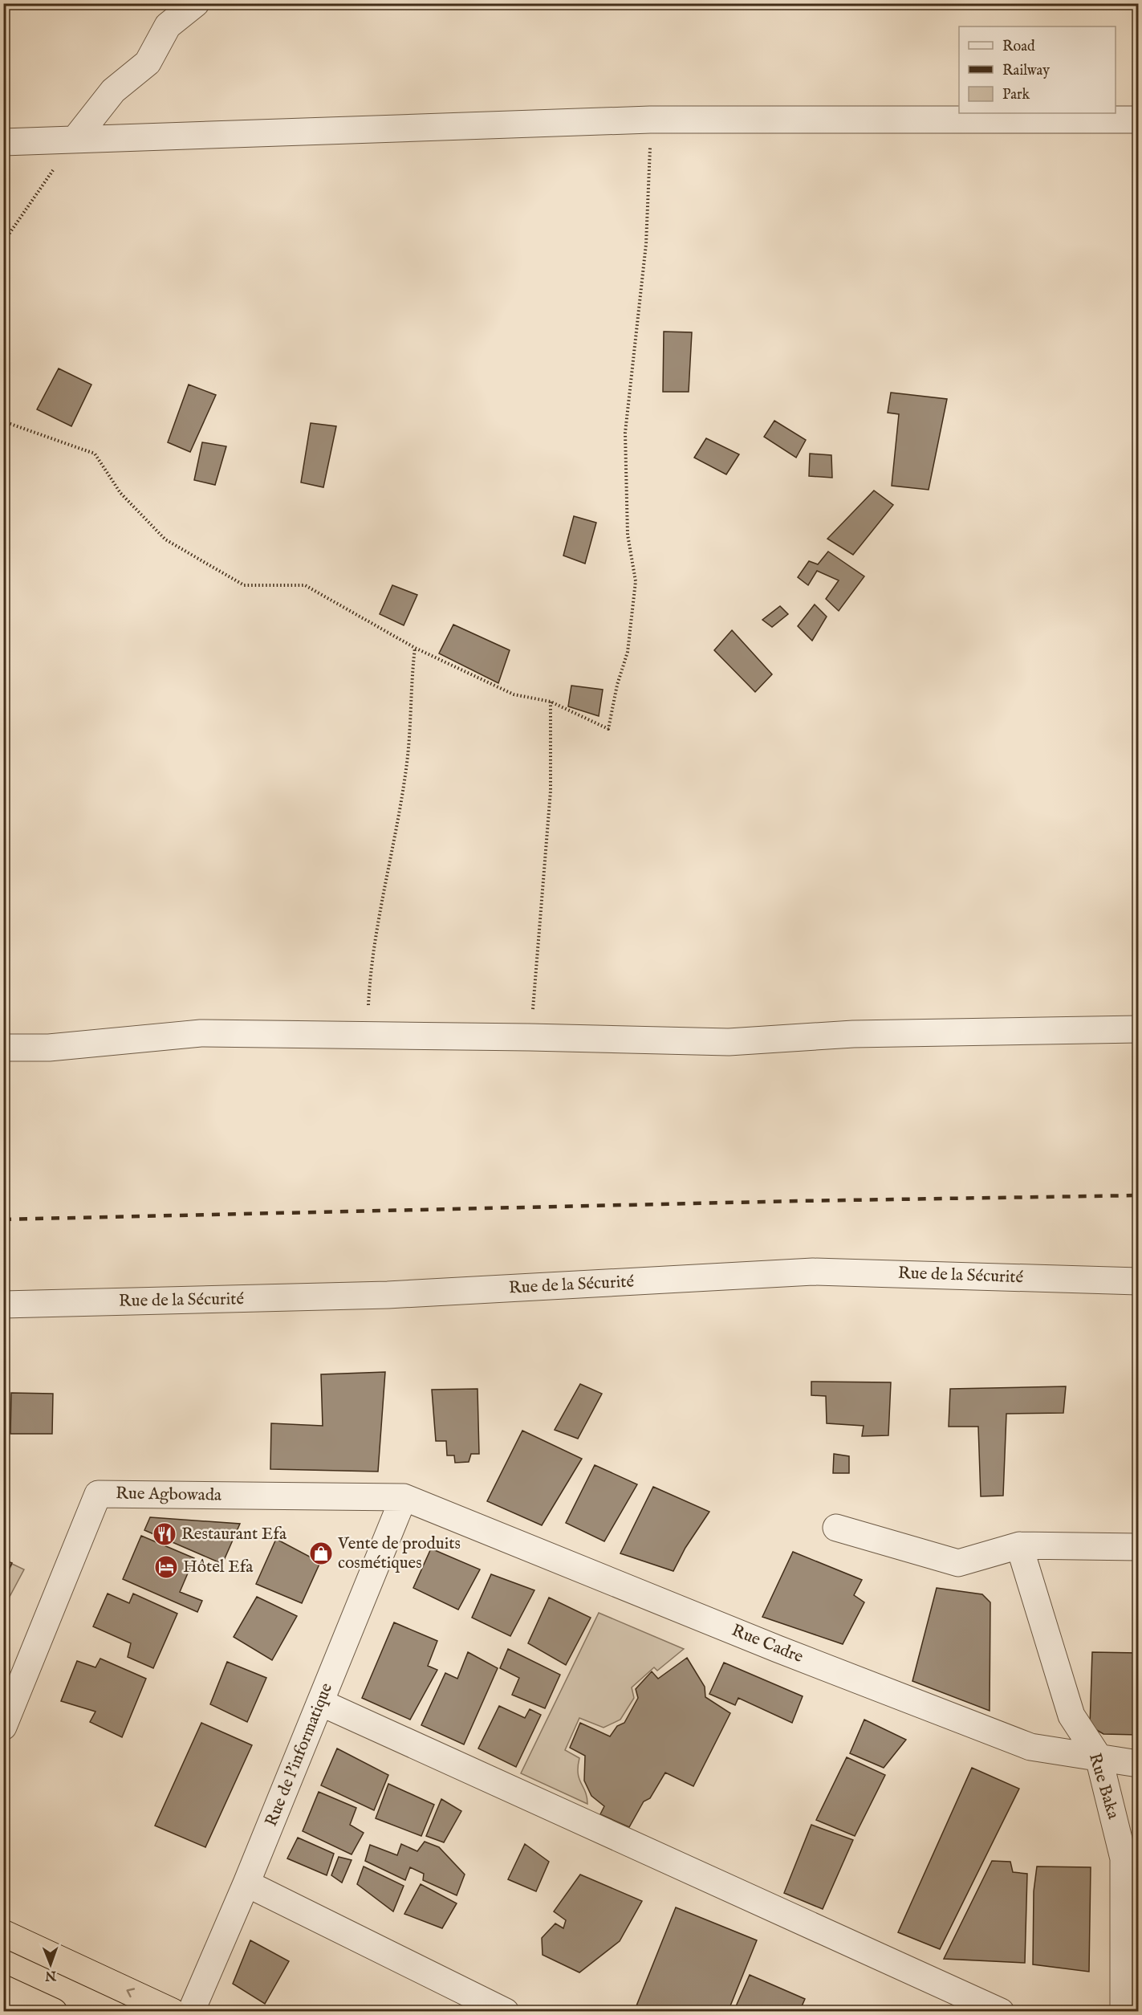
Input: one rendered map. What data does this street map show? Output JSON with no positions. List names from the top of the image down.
{
  "streets": {
    "street": [
      "Rue de la Sécurité",
      "Rue Agbowada",
      "Rue Cadre",
      "Rue de l'informatique",
      "Rue Baka"
    ]
  },
  "crossings": [
    ["Rue Agbowada", "Rue Cadre"],
    ["Rue Agbowada", "Rue de l'informatique"],
    ["Rue Cadre", "Rue de l'informatique"],
    ["Rue Cadre", "Rue Baka"]
  ],
  "places": {
    "restaurant": ["Restaurant Efa"],
    "shop": ["Vente de produits cosmétiques"],
    "hotel": ["Hôtel Efa"]
  },
  "legend": ["Road", "Railway", "Park"],
  "north": "bottom"
}
